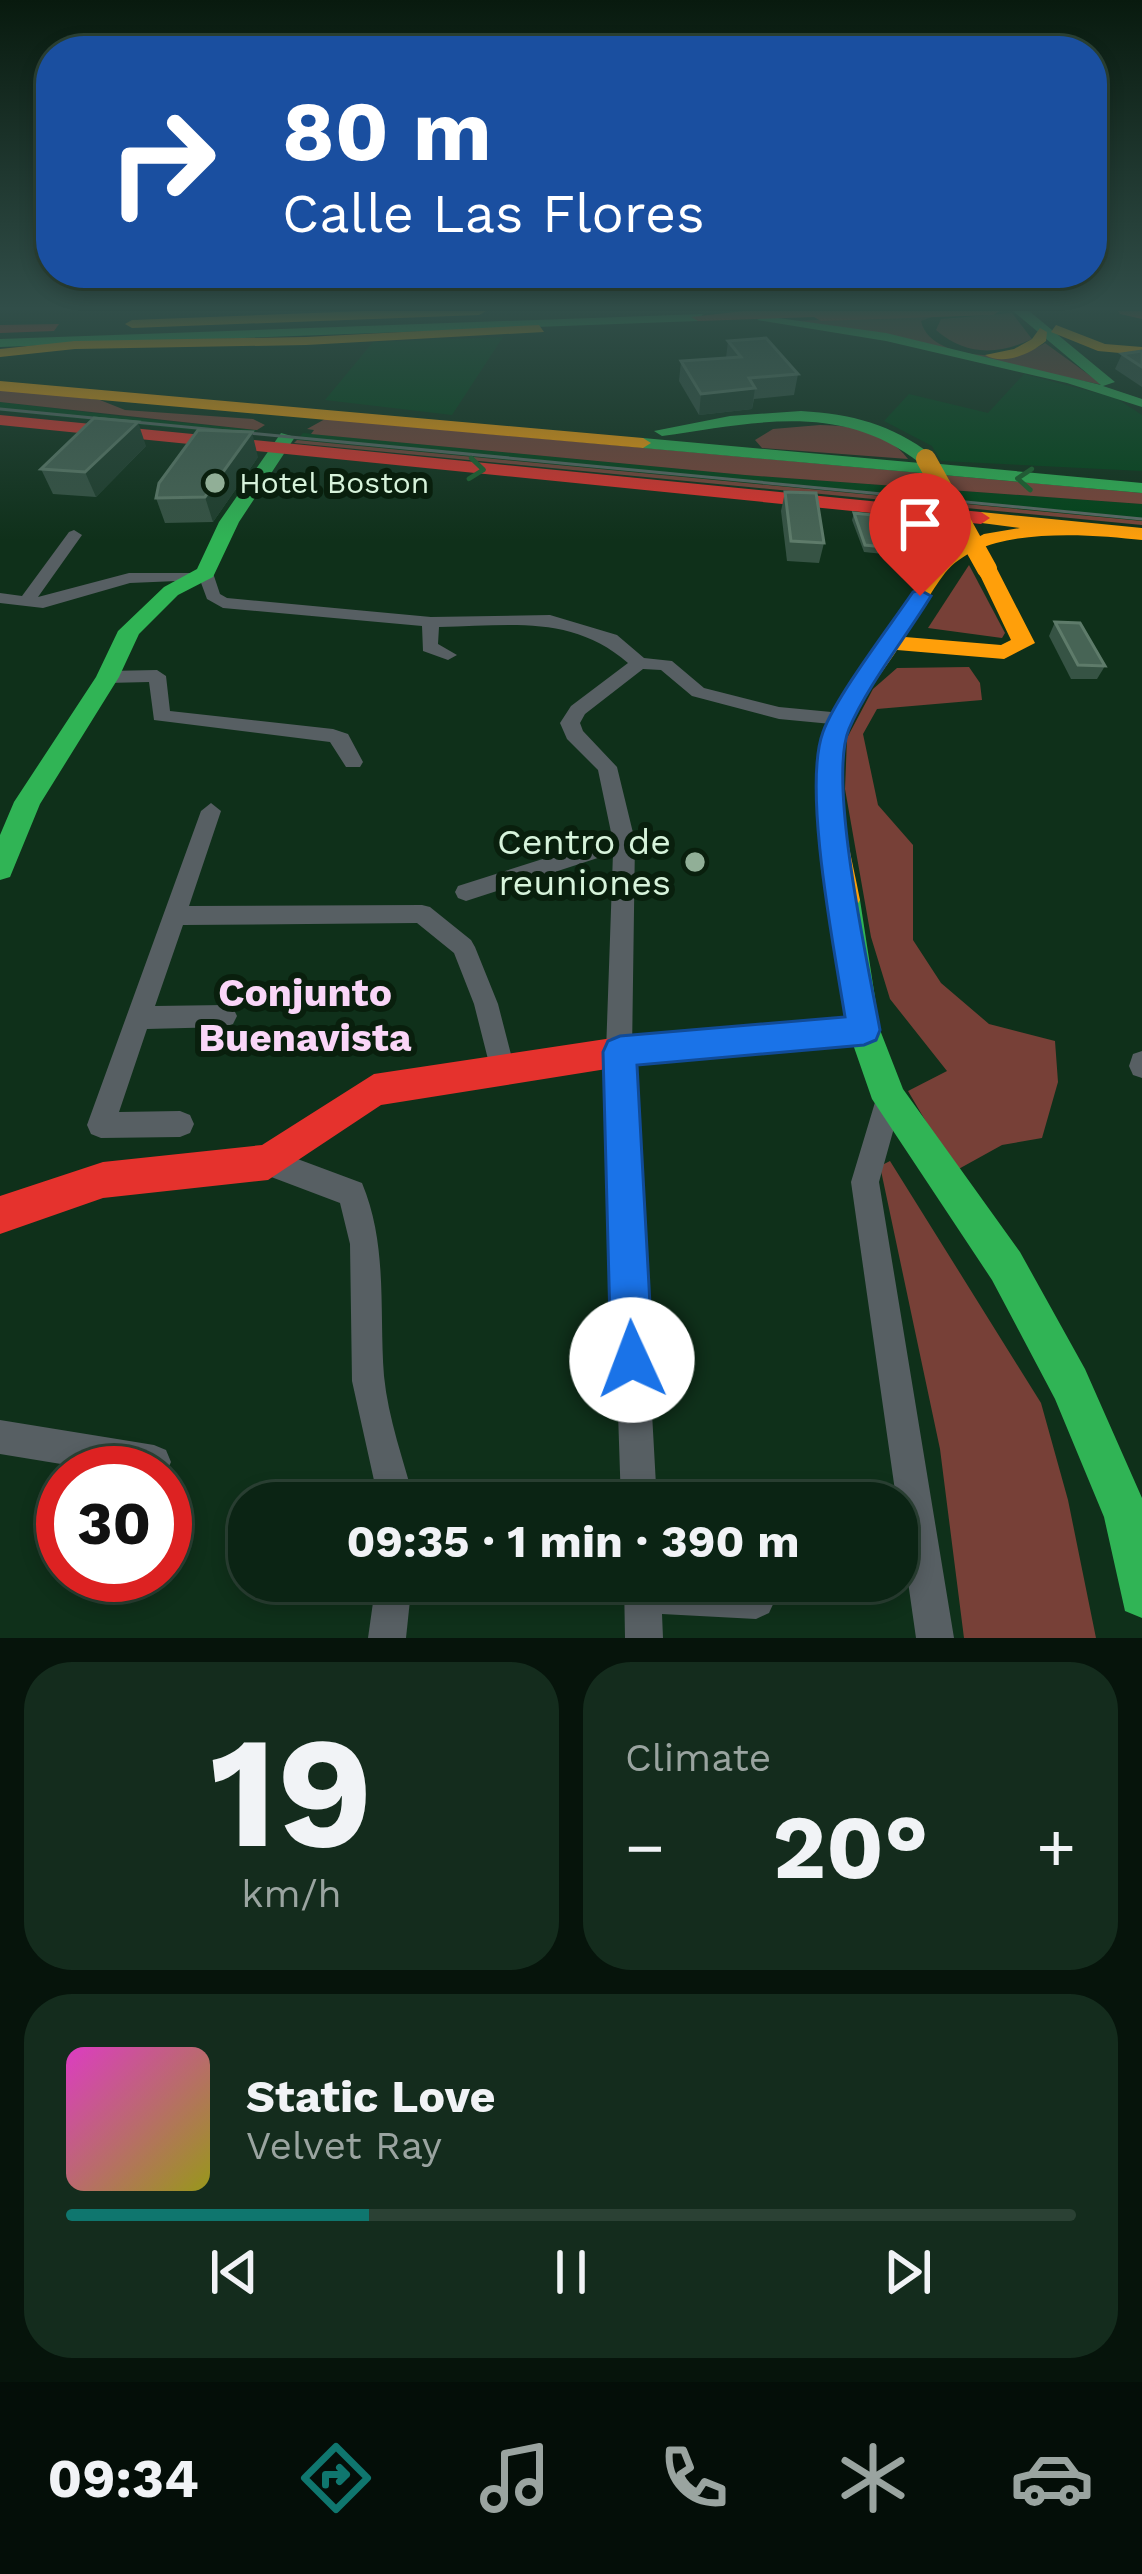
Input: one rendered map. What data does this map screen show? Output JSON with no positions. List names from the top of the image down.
{
  "districts": ["Conjunto Buenavista"],
  "places": ["Hotel Boston", "Centro de reuniones"],
  "page": {
    "turn": ["80 m", "Calle Las Flores"],
    "limit": "30",
    "trip": "09:35 · 1 min · 390 m",
    "tile": [
      ["19", "km/h"],
      "Climate"
    ],
    "heat": ["−", "20°", "+"],
    "song": ["Static Love", "Velvet Ray"],
    "tabs": "09:34"
  }
}
